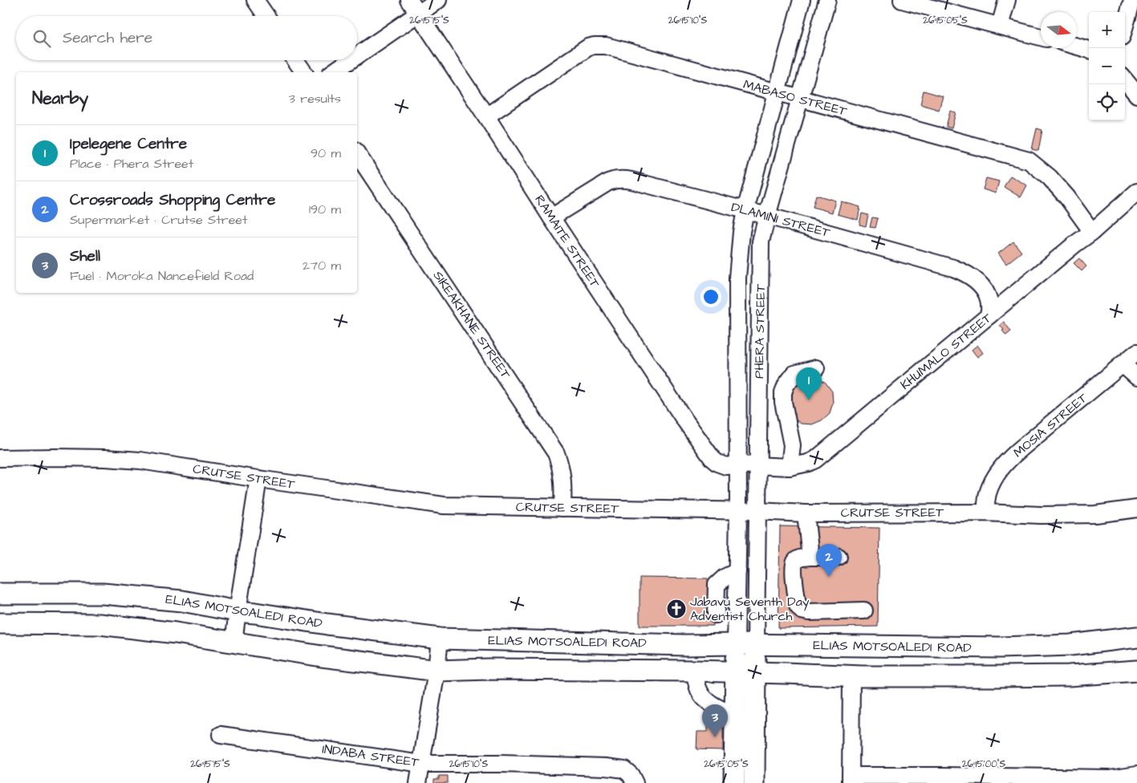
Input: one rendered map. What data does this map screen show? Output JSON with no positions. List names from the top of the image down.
{
  "streets": {
    "main road": ["PHERA STREET", "ELIAS MOTSOALEDI ROAD"],
    "street": [
      "MABASO STREET",
      "DLAMINI STREET",
      "RAMAITE STREET",
      "SIKEAKHANE STREET",
      "KHUMALO STREET",
      "MOSIA STREET",
      "CRUTSE STREET",
      "INDABA STREET"
    ]
  },
  "crossings": [
    ["MABASO STREET", "RAMAITE STREET"],
    ["MABASO STREET", "PHERA STREET"],
    ["MABASO STREET", "KHUMALO STREET"],
    ["DLAMINI STREET", "RAMAITE STREET"],
    ["DLAMINI STREET", "PHERA STREET"],
    ["DLAMINI STREET", "KHUMALO STREET"],
    ["RAMAITE STREET", "PHERA STREET"],
    ["RAMAITE STREET", "KHUMALO STREET"],
    ["SIKEAKHANE STREET", "CRUTSE STREET"],
    ["PHERA STREET", "KHUMALO STREET"],
    ["PHERA STREET", "CRUTSE STREET"],
    ["PHERA STREET", "ELIAS MOTSOALEDI ROAD"],
    ["MOSIA STREET", "CRUTSE STREET"]
  ],
  "places": {
    "church": ["Jabavu Seventh Day Adventist Church"]
  },
  "north": "right",
  "page": {
    "map_buttons": ["+", "−"],
    "search": "Search here",
    "heading": ["Nearby", "3 results"],
    "list": [
      {
        "mark": "1",
        "name": "Ipelegene Centre",
        "note": "Place · Phera Street",
        "value": "90 m"
      },
      {
        "mark": "2",
        "name": "Crossroads Shopping Centre",
        "note": "Supermarket · Crutse Street",
        "value": "190 m"
      },
      {
        "mark": "3",
        "name": "Shell",
        "note": "Fuel · Moroka Nancefield Road",
        "value": "270 m"
      }
    ],
    "pins": ["1", "2", "3"]
  },
  "coordinates": [
    "26°15'15\"S",
    "26°15'10\"S",
    "26°15'05\"S",
    "26°15'00\"S"
  ]
}
